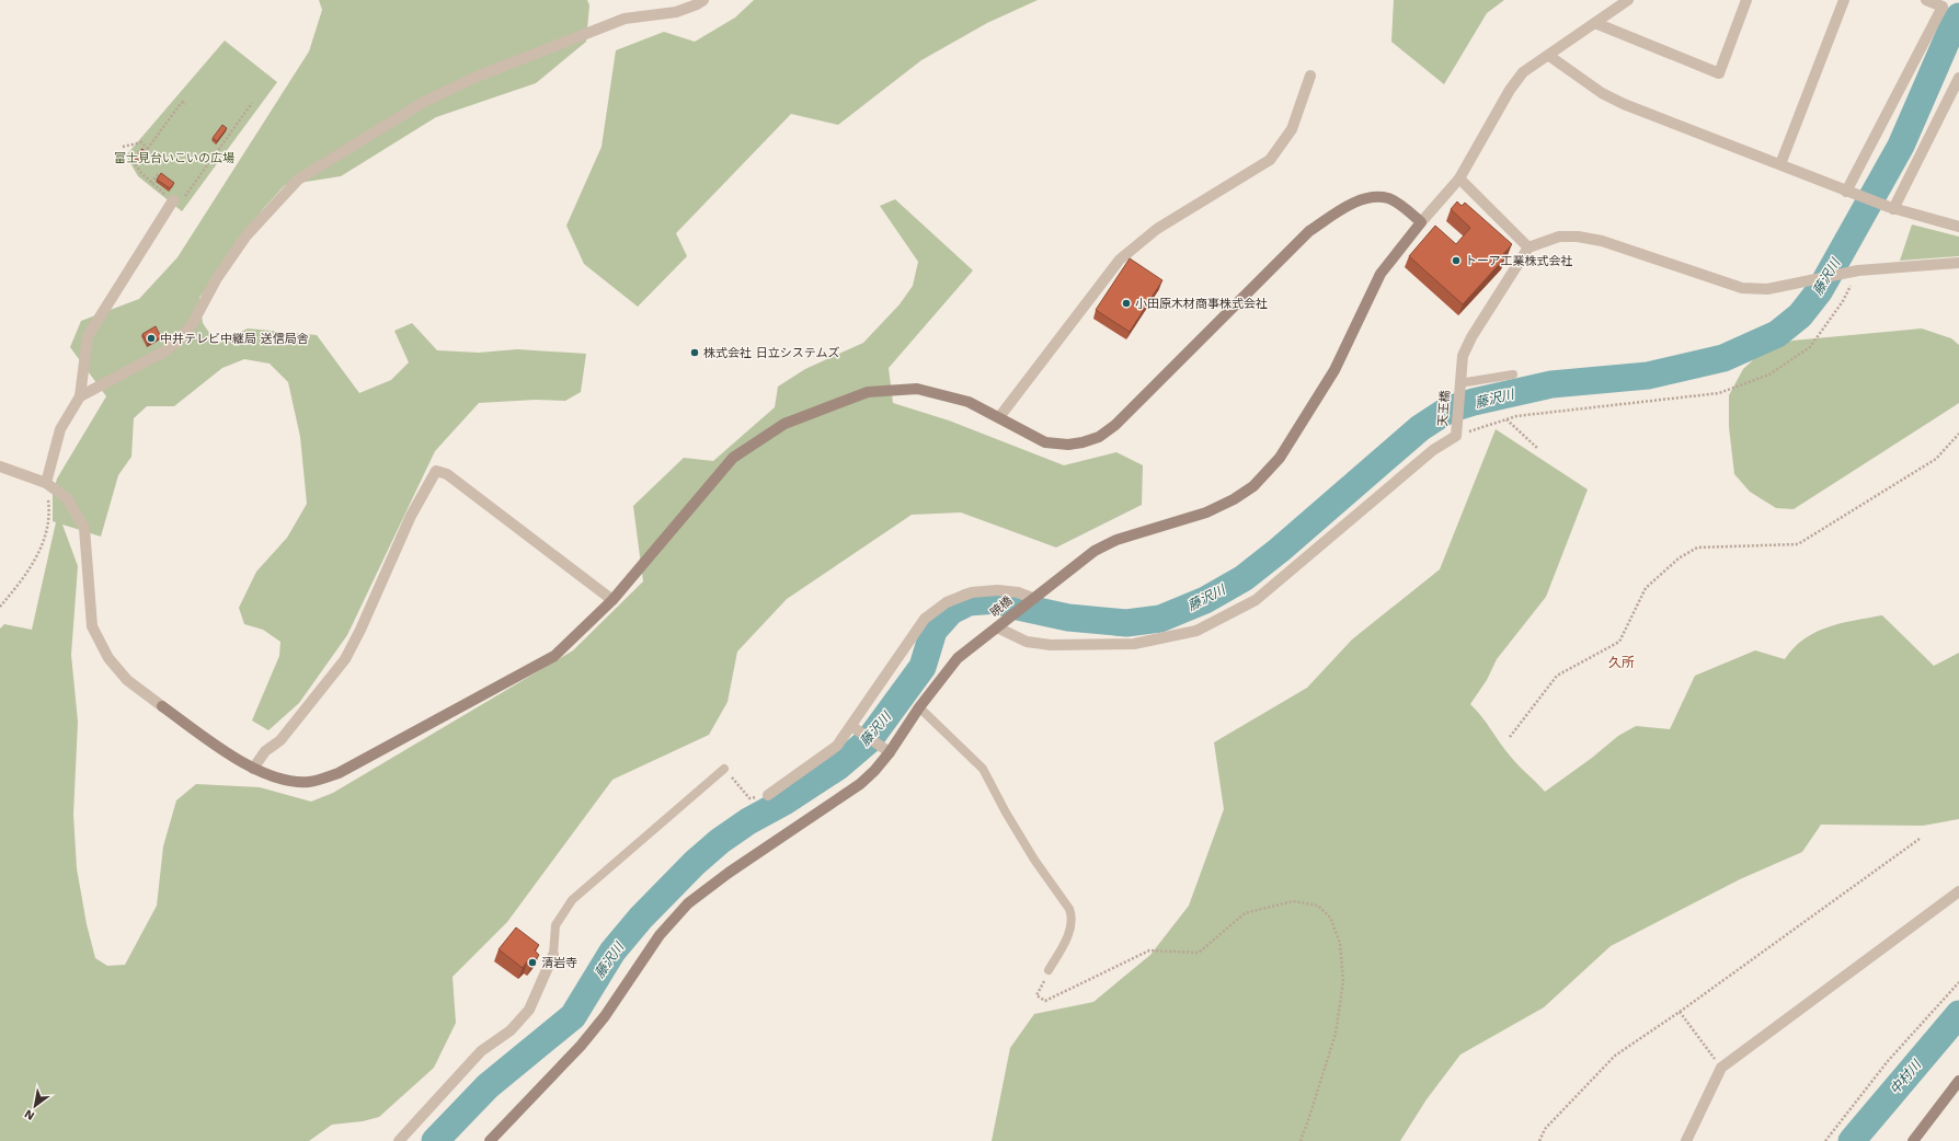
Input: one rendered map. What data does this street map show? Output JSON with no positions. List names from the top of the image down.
{
  "streets": {
    "street": ["天王橋", "暁橋"]
  },
  "districts": ["久所"],
  "water": ["藤沢川", "中村川"],
  "parks": ["富士見台いこいの広場"],
  "places": [
    "トーア工業株式会社",
    "小田原木材商事株式会社",
    "中井テレビ中継局 送信局舎",
    "株式会社 日立システムズ",
    "清岩寺"
  ],
  "north": "bottom left"
}
